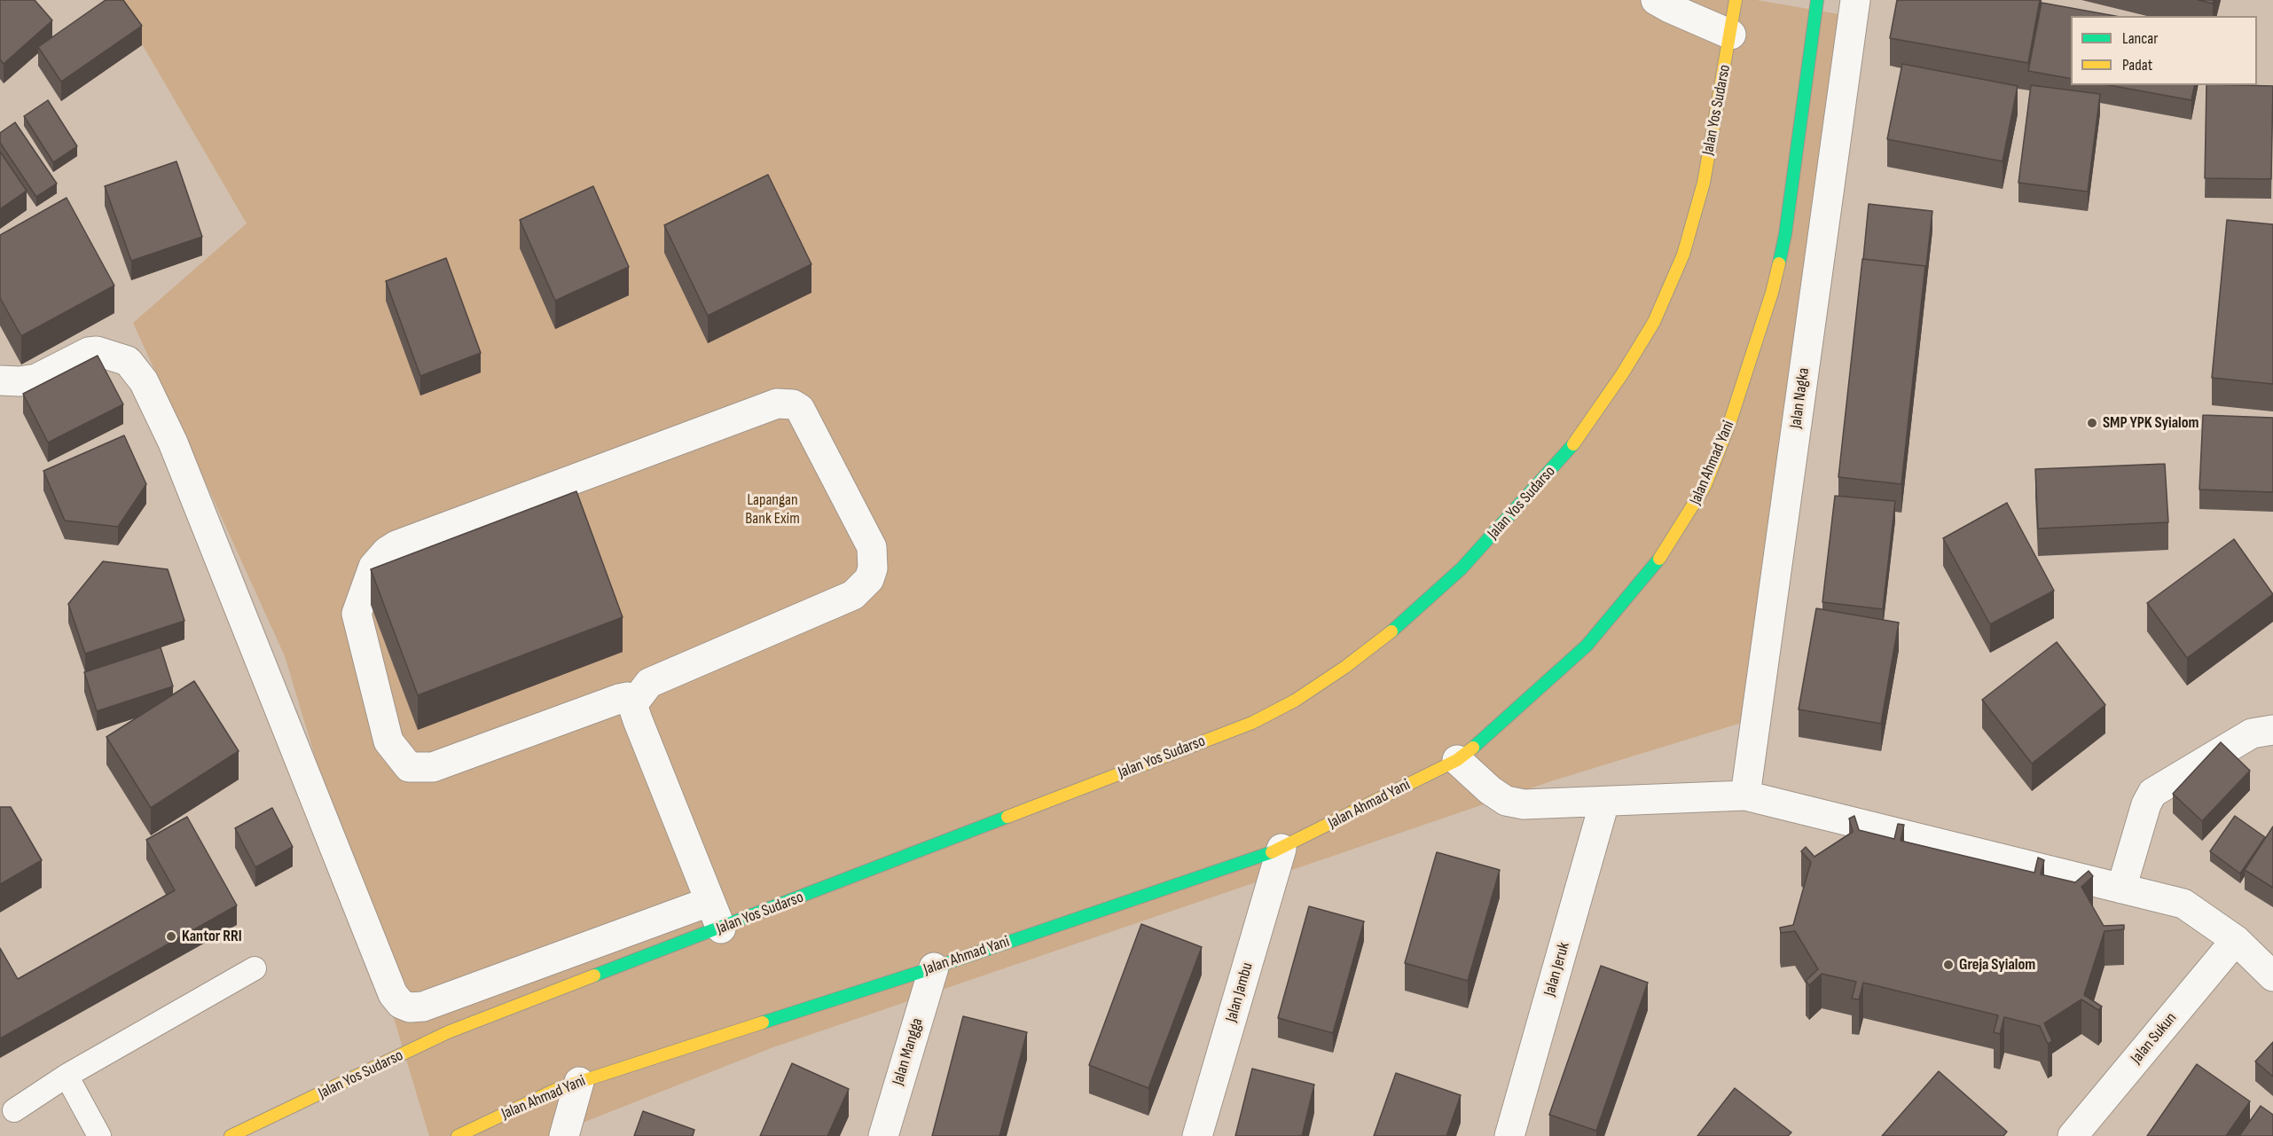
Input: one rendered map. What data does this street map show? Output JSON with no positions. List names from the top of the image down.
{
  "streets": {
    "highway": ["Jalan Yos Sudarso", "Jalan Ahmad Yani"],
    "street": [
      "Jalan Nagka",
      "Jalan Jeruk",
      "Jalan Jambu",
      "Jalan Sukun",
      "Jalan Mangga"
    ]
  },
  "crossings": [
    ["Jalan Ahmad Yani", "Jalan Jambu"],
    ["Jalan Ahmad Yani", "Jalan Mangga"]
  ],
  "parks": ["Lapangan Bank Exim"],
  "places": ["SMP YPK Syialom", "Kantor RRI", "Greja Syialom"],
  "legend": ["Lancar", "Padat"]
}
